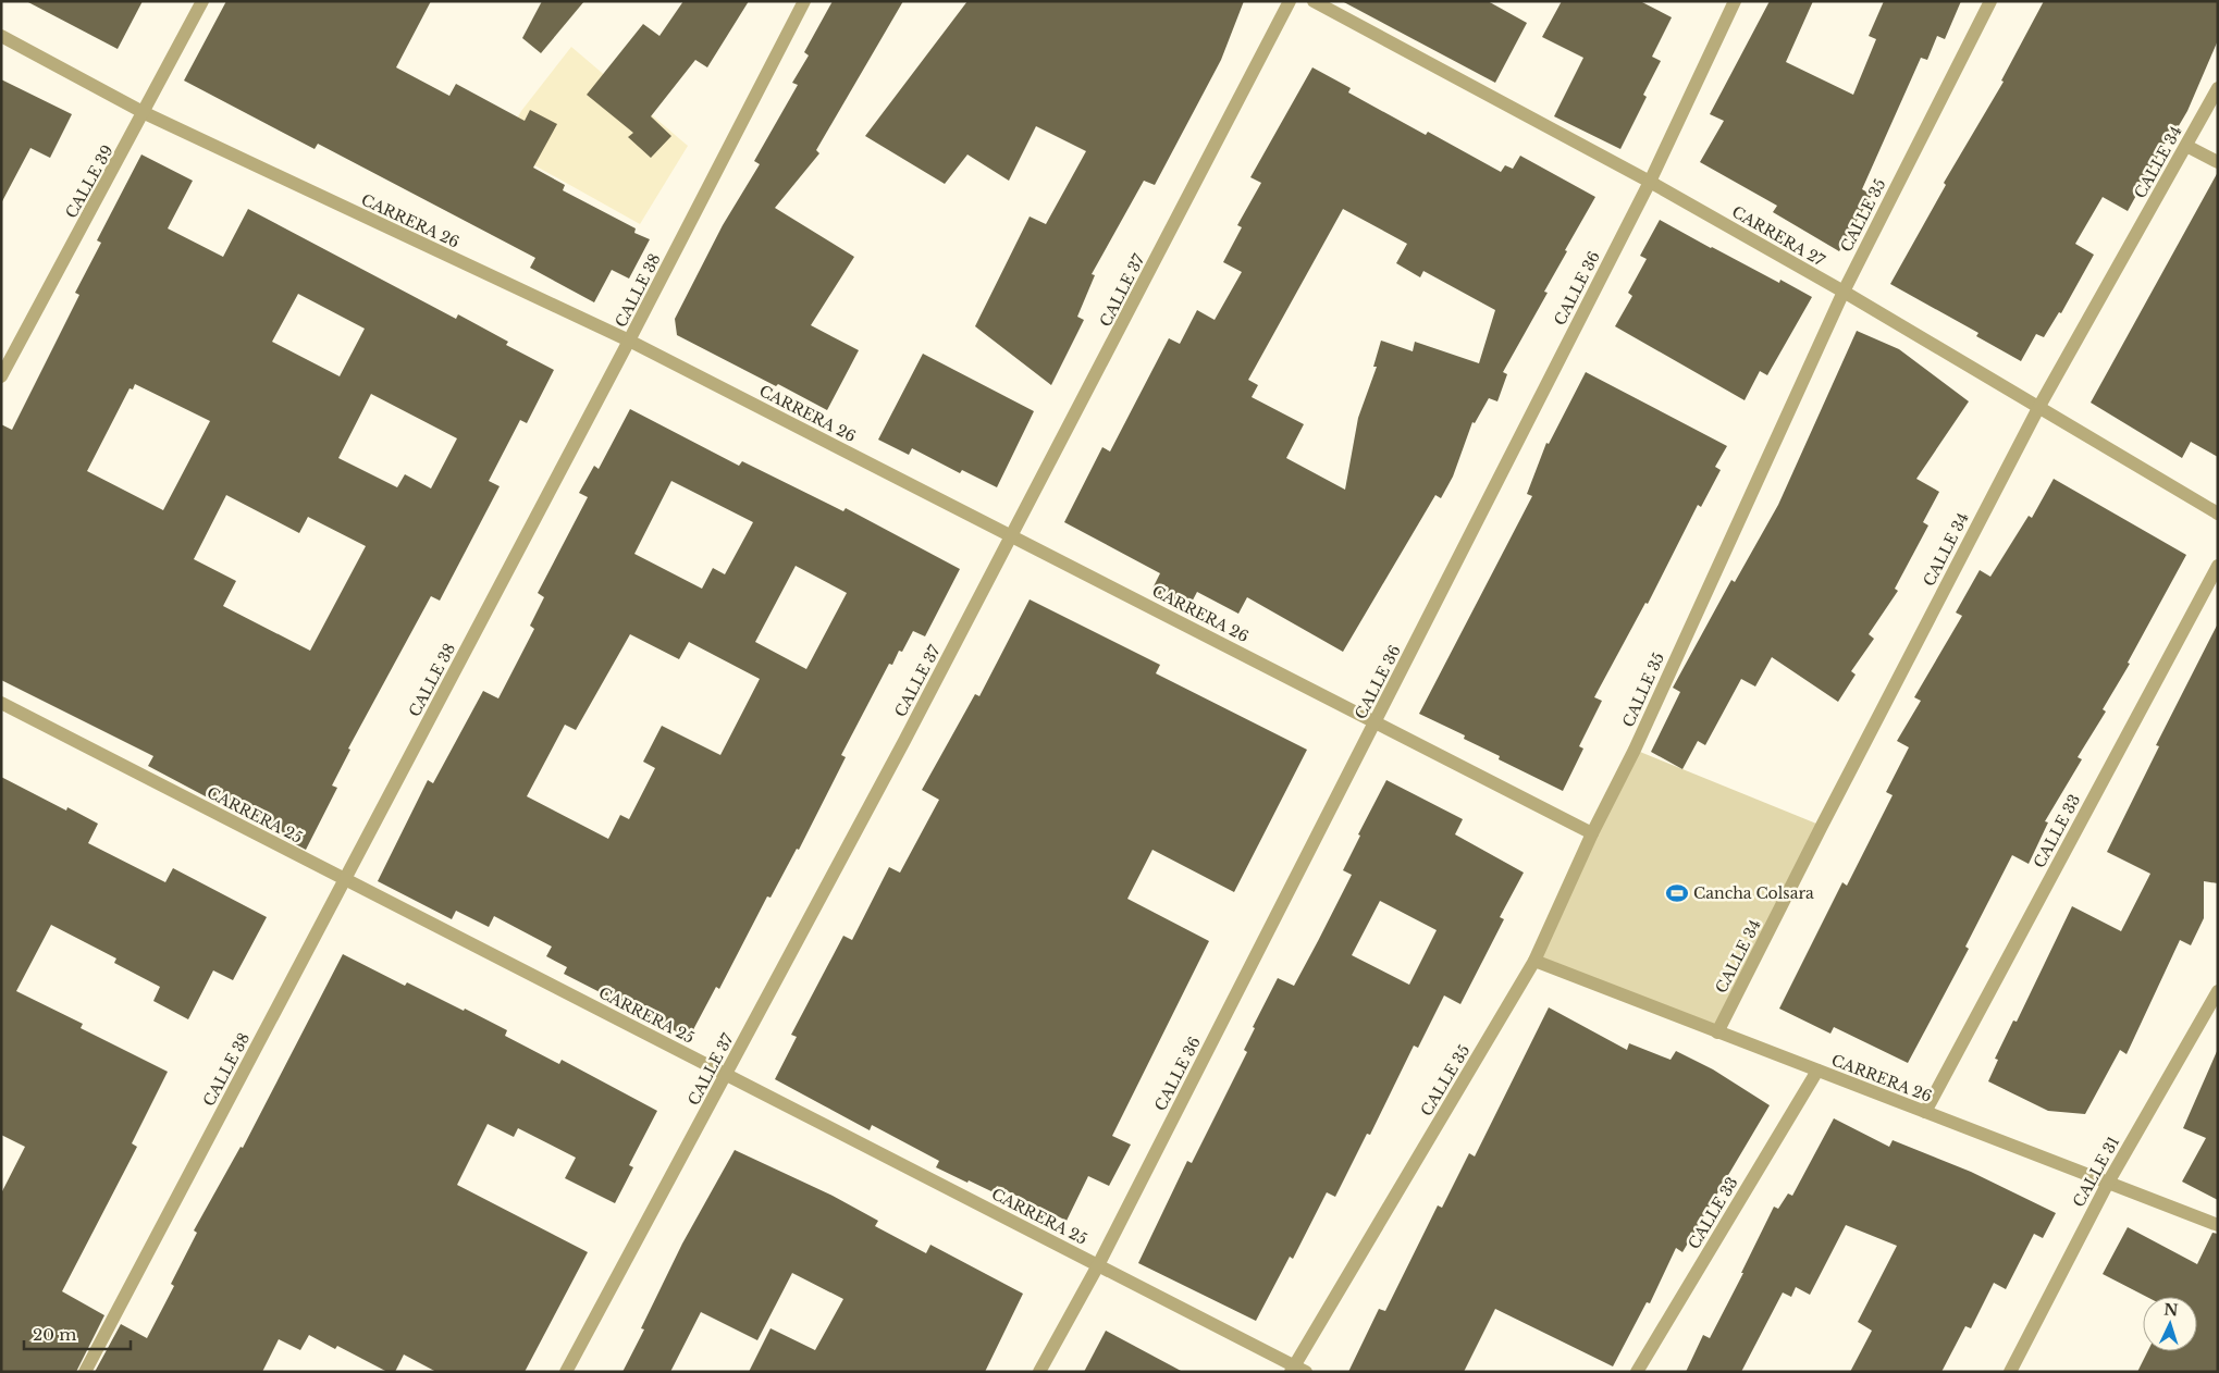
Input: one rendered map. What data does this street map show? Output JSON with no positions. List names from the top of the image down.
{
  "streets": {
    "street": [
      "CALLE 34",
      "CALLE 39",
      "CALLE 35",
      "CARRERA 26",
      "CARRERA 27",
      "CALLE 36",
      "CALLE 38",
      "CALLE 37",
      "CARRERA 25",
      "CALLE 33",
      "CALLE 31"
    ]
  },
  "crossings": [
    ["CALLE 34", "CARRERA 26"],
    ["CALLE 34", "CARRERA 27"],
    ["CALLE 39", "CARRERA 26"],
    ["CALLE 35", "CARRERA 26"],
    ["CALLE 35", "CARRERA 27"],
    ["CALLE 35", "CARRERA 25"],
    ["CARRERA 26", "CALLE 36"],
    ["CARRERA 26", "CALLE 38"],
    ["CARRERA 26", "CALLE 37"],
    ["CARRERA 26", "CALLE 33"],
    ["CARRERA 26", "CALLE 31"],
    ["CARRERA 27", "CALLE 36"],
    ["CALLE 36", "CARRERA 25"],
    ["CALLE 38", "CARRERA 25"],
    ["CALLE 37", "CARRERA 25"]
  ],
  "places": {
    "sports": ["Cancha Colsara"]
  },
  "scale_bar": "20 m",
  "north": "top"
}
